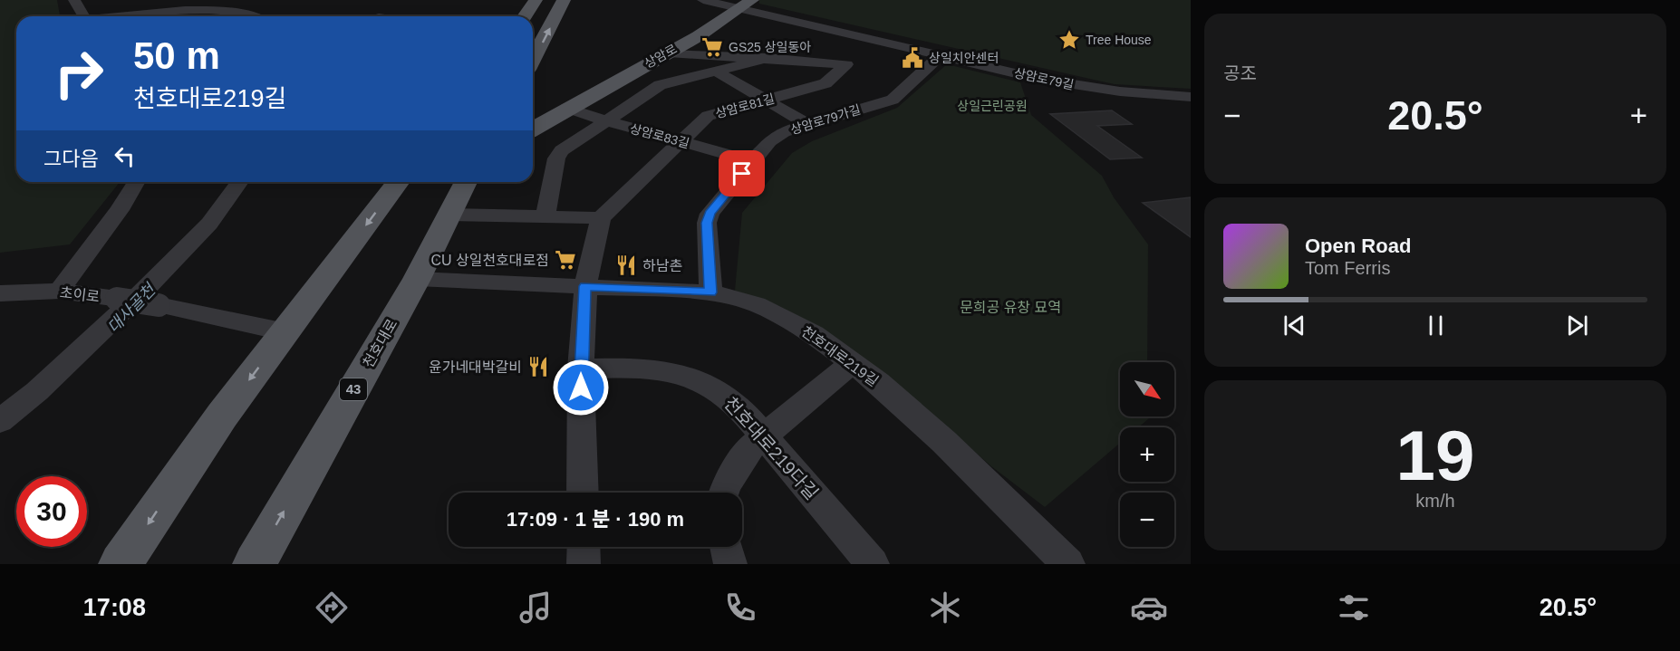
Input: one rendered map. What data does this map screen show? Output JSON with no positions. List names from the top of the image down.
{
  "streets": {
    "main road": ["상암로", "천호대로", "43"],
    "street": [
      "상암로79길",
      "상암로81길",
      "상암로79가길",
      "상암로83길",
      "초이로",
      "천호대로219길",
      "천호대로219다길"
    ]
  },
  "crossings": [
    ["상암로", "상암로79길"],
    ["상암로", "상암로81길"],
    ["상암로", "상암로83길"],
    ["상암로79길", "상암로79가길"],
    ["상암로81길", "상암로83길"],
    ["상암로79가길", "상암로83길"],
    ["상암로79가길", "천호대로219길"],
    ["천호대로", "천호대로219길"]
  ],
  "water": ["대사골천"],
  "parks": ["상일근린공원", "문희공 유창 묘역"],
  "places": {
    "place": ["Tree House"],
    "supermarket": ["GS25 상일동아", "CU 상일천호대로점"],
    "public building": ["상일치안센터"],
    "restaurant": ["하남촌", "윤가네대박갈비"]
  },
  "north": "bottom right",
  "page": {
    "tile": [
      "공조",
      ["19", "km/h"]
    ],
    "turn": ["50 m", "천호대로219길"],
    "heat": ["−", "20.5°", "+"],
    "then": "그다음",
    "song": ["Open Road", "Tom Ferris"],
    "map_buttons": ["+", "−"],
    "limit": "30",
    "trip": "17:09 · 1 분 · 190 m",
    "tabs": ["17:08", "20.5°"]
  }
}
